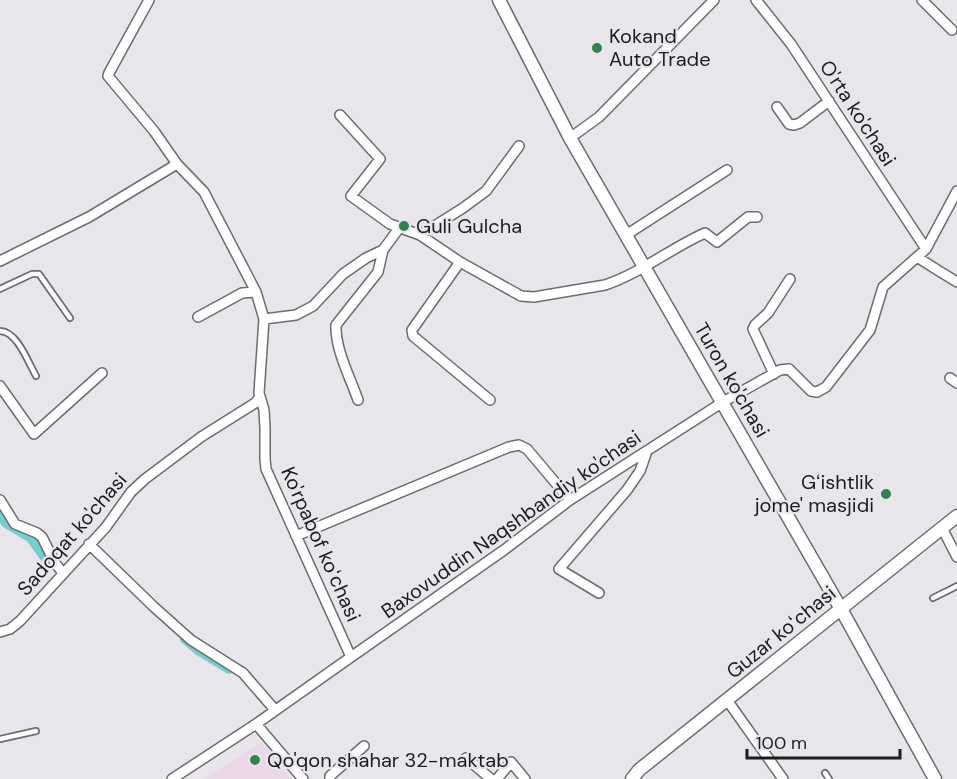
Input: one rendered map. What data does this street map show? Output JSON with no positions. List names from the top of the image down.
{
  "streets": {
    "main road": ["Turon ko'chasi", "Guzar koʻchasi"],
    "street": [
      "O'rta ko'chasi",
      "Baxovuddin Naqshbandiy ko'chasi",
      "Sadoqat ko'chasi",
      "Ko'rpabof koʻchasi"
    ]
  },
  "crossings": [
    ["Turon ko'chasi", "Baxovuddin Naqshbandiy ko'chasi"],
    ["Turon ko'chasi", "Guzar koʻchasi"],
    ["Baxovuddin Naqshbandiy ko'chasi", "Ko'rpabof koʻchasi"],
    ["Sadoqat ko'chasi", "Ko'rpabof koʻchasi"]
  ],
  "places": [
    "Kokand Auto Trade",
    "Guli Gulcha",
    "Gʻishtlik jome' masjidi",
    "Qo'qon shahar 32-maktab"
  ],
  "scale_bar": "100 m"
}
